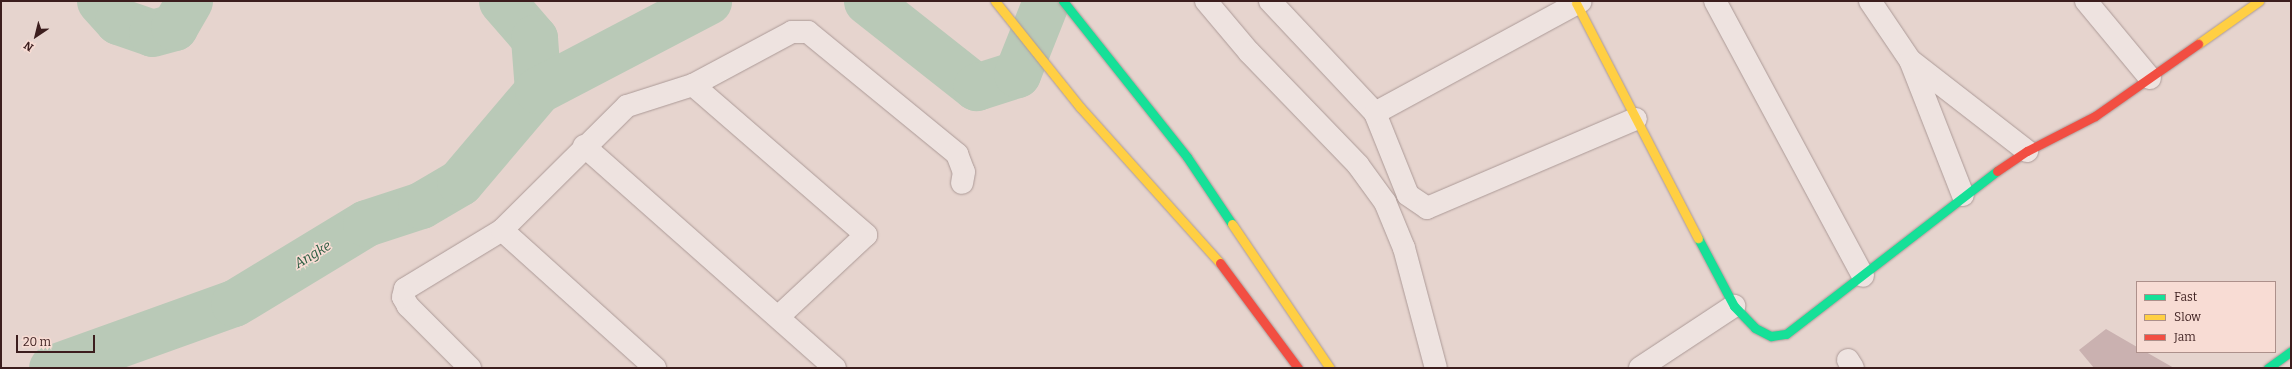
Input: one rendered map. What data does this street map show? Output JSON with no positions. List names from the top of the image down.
{
  "water": ["Angke"],
  "legend": ["Fast", "Slow", "Jam"],
  "scale_bar": "20 m",
  "north": "bottom left"
}
